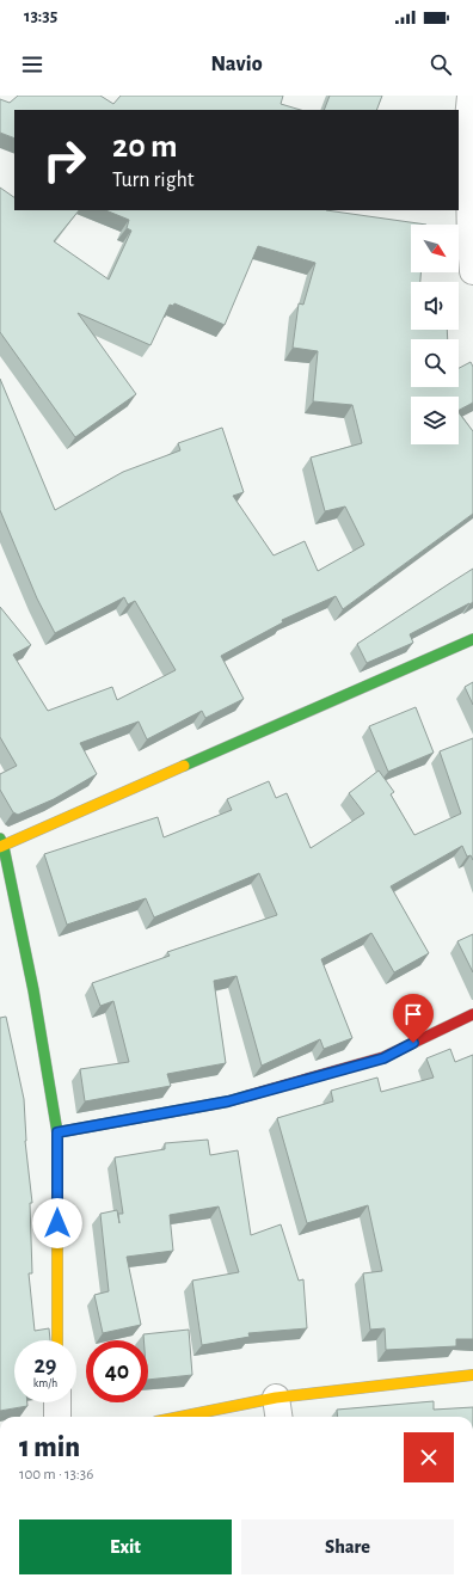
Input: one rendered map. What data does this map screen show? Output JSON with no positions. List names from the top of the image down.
{
  "north": "bottom right",
  "page": {
    "status": "13:35",
    "header": "Navio",
    "turn": ["20 m", "Turn right"],
    "speed": "29 km/h",
    "limit": "40",
    "heading": ["1 min", "100 m · 13:36"],
    "buttons": ["Exit", "Share"]
  }
}
